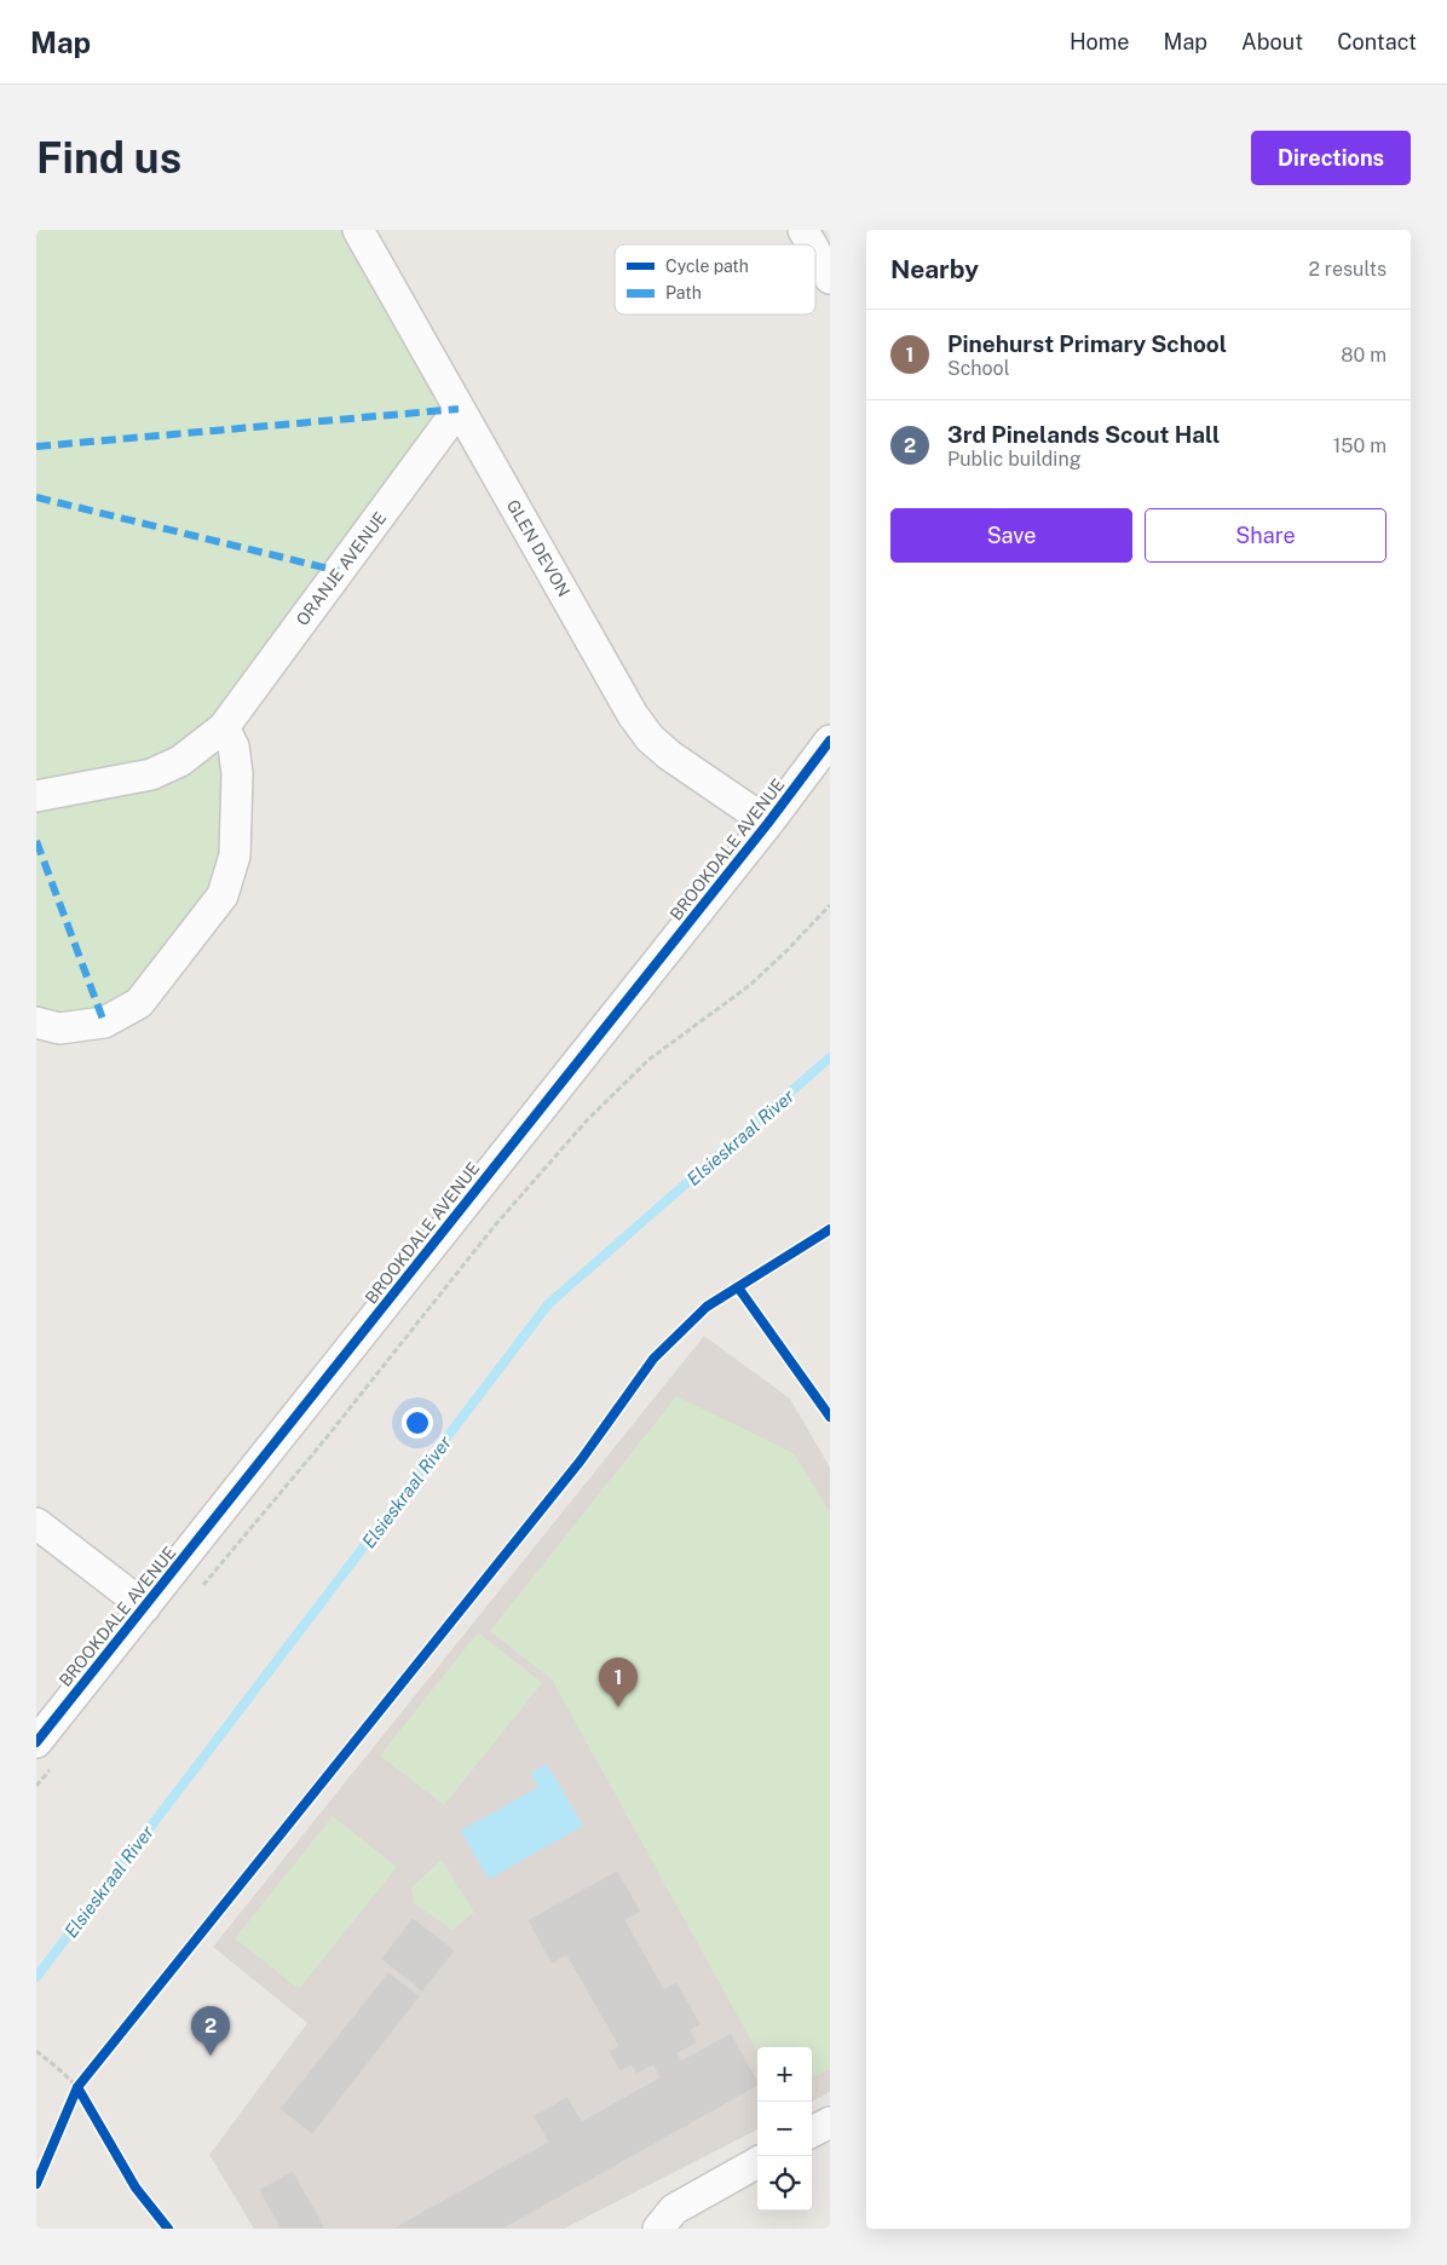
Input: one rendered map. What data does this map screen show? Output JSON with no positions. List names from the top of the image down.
{
  "streets": {
    "street": ["GLEN DEVON", "ORANJE AVENUE", "BROOKDALE AVENUE"]
  },
  "crossings": [
    ["GLEN DEVON", "ORANJE AVENUE"],
    ["GLEN DEVON", "BROOKDALE AVENUE"]
  ],
  "water": ["Elsieskraal River"],
  "legend": ["Cycle path", "Path"],
  "page": {
    "header": "Map",
    "nav": [
      "Home",
      "Map",
      "About",
      "Contact"
    ],
    "buttons": [
      "Directions",
      ["Save", "Share"]
    ],
    "title": "Find us",
    "heading": ["Nearby", "2 results"],
    "list": [
      {
        "mark": "1",
        "name": "Pinehurst Primary School",
        "note": "School",
        "value": "80 m"
      },
      {
        "mark": "2",
        "name": "3rd Pinelands Scout Hall",
        "note": "Public building",
        "value": "150 m"
      }
    ],
    "pins": ["1", "2"],
    "map_buttons": ["+", "−"]
  }
}
